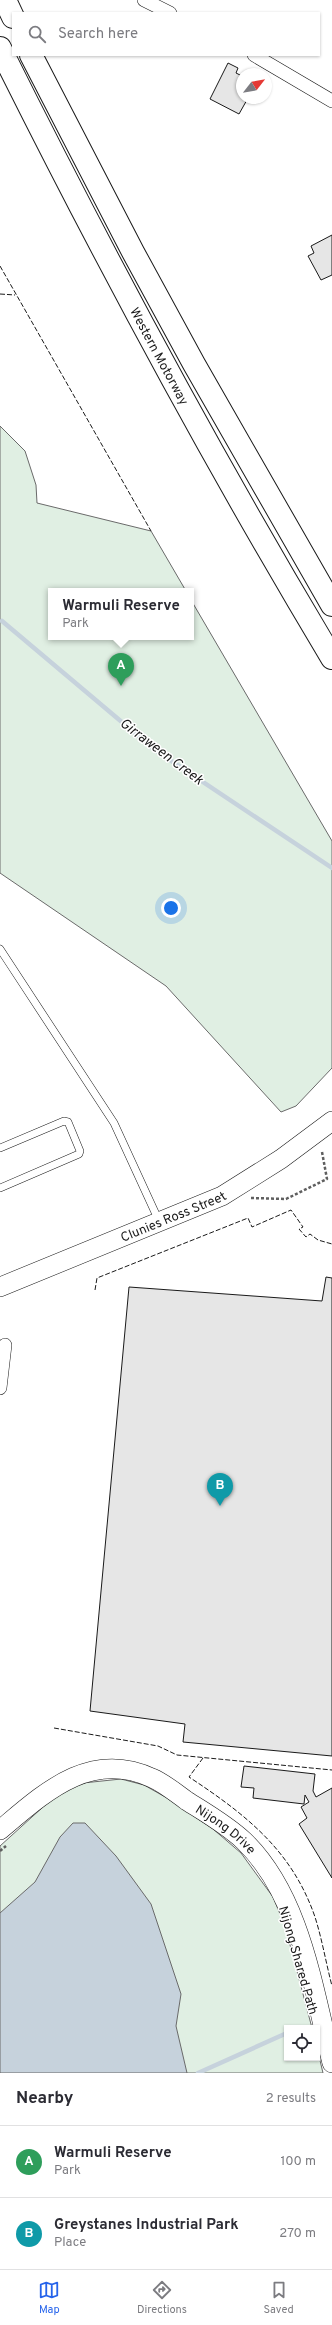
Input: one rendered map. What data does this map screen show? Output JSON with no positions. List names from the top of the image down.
{
  "streets": {
    "highway": ["Western Motorway"],
    "street": ["Clunies Ross Street", "Nijong Drive"]
  },
  "water": ["Girraween Creek"],
  "north": "top right",
  "page": {
    "search": "Search here",
    "popup": ["Warmuli Reserve", "Park"],
    "pins": ["A", "B"],
    "heading": ["Nearby", "2 results"],
    "list": [
      {
        "mark": "A",
        "name": "Warmuli Reserve",
        "note": "Park",
        "value": "100 m"
      },
      {
        "mark": "B",
        "name": "Greystanes Industrial Park",
        "note": "Place",
        "value": "270 m"
      }
    ],
    "nav": ["Map", "Directions", "Saved"]
  }
}
